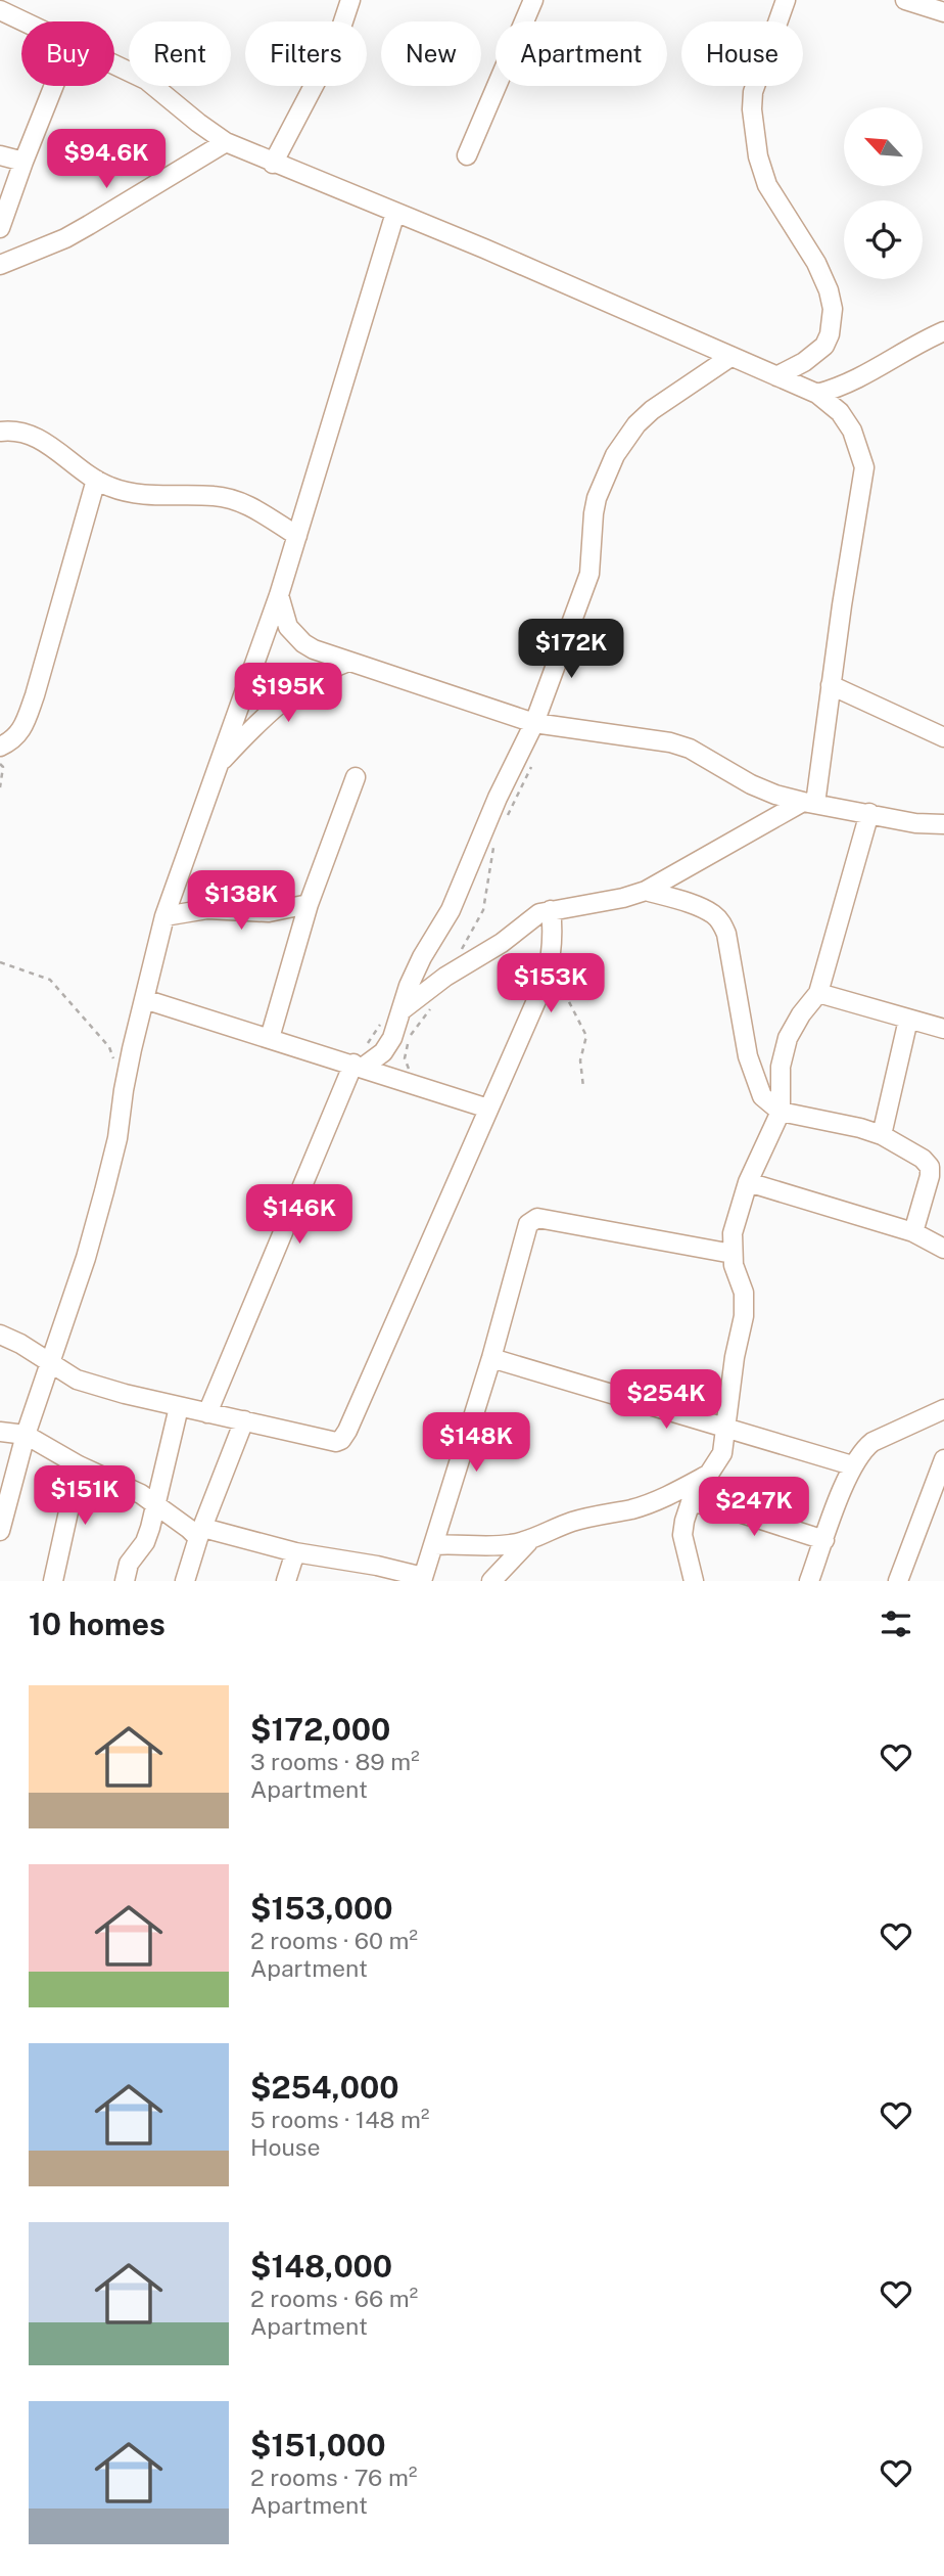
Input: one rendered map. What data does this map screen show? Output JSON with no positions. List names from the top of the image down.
{
  "north": "top left",
  "page": {
    "chip": [
      "Buy",
      "Rent",
      "Filters",
      "New",
      "Apartment",
      "House"
    ],
    "price": [
      "$94.6K",
      "$172K",
      "$195K",
      "$138K",
      "$153K",
      "$146K",
      "$254K",
      "$148K",
      "$151K",
      "$247K"
    ],
    "heading": "10 homes",
    "list": [
      {
        "name": "$172,000",
        "note": "3 rooms · 89 m² · Apartment"
      },
      {
        "name": "$153,000",
        "note": "2 rooms · 60 m² · Apartment"
      },
      {
        "name": "$254,000",
        "note": "5 rooms · 148 m² · House"
      },
      {
        "name": "$148,000",
        "note": "2 rooms · 66 m² · Apartment"
      },
      {
        "name": "$151,000",
        "note": "2 rooms · 76 m² · Apartment"
      }
    ]
  }
}
